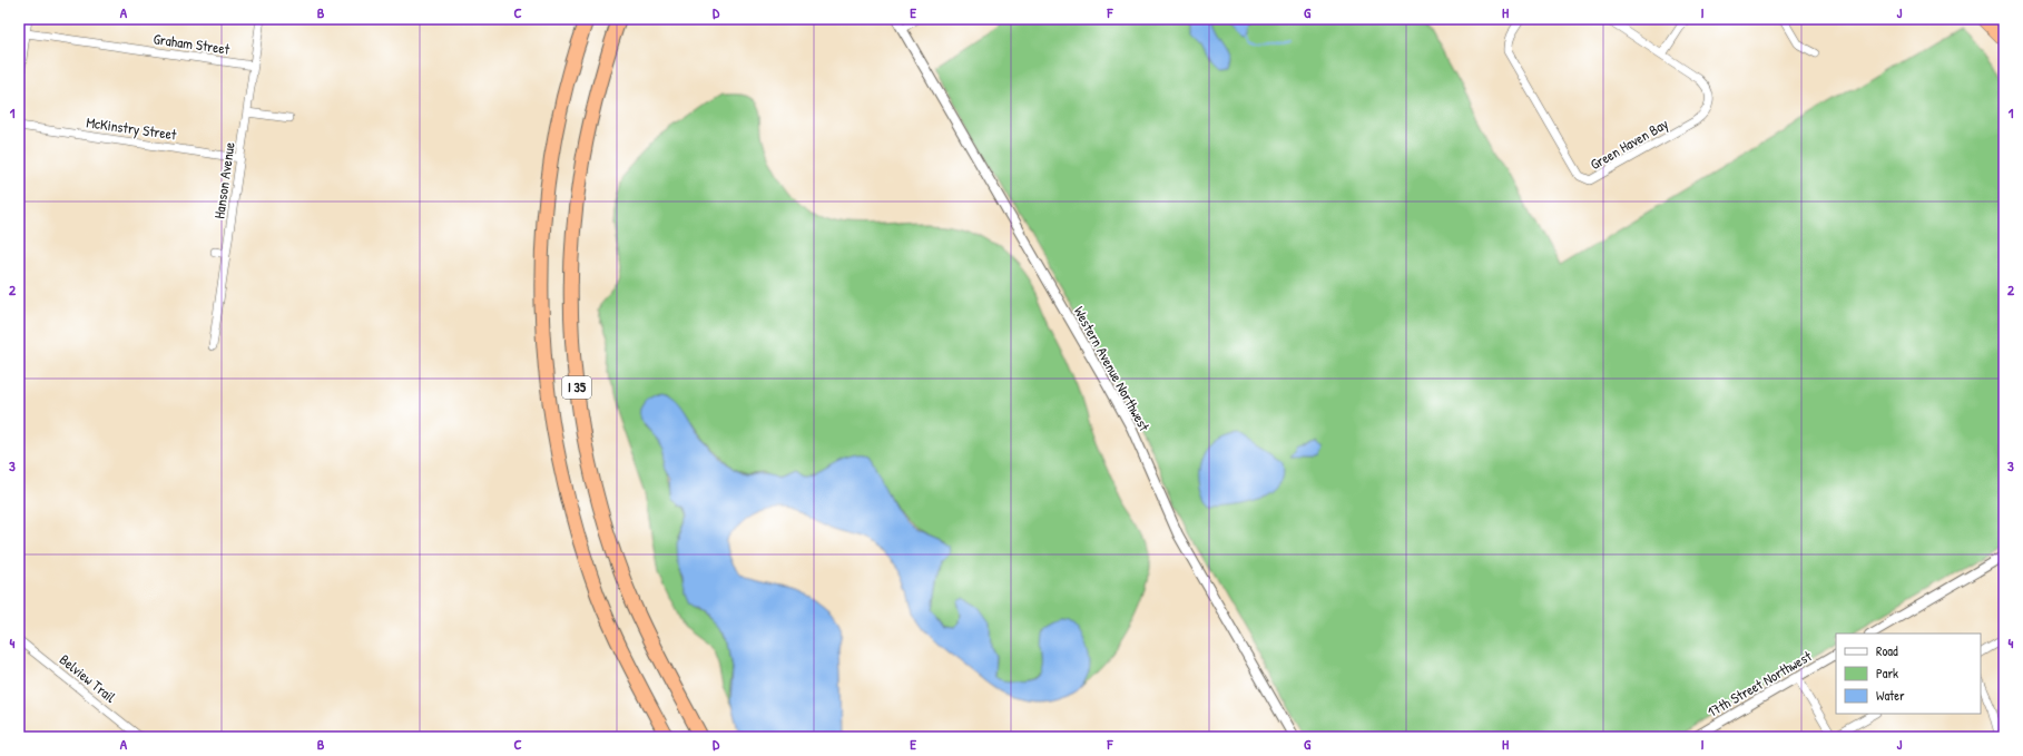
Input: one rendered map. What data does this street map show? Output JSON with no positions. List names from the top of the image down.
{
  "streets": {
    "highway": ["I 35"],
    "street": [
      "Graham Street",
      "McKinstry Street",
      "Green Haven Bay",
      "Hanson Avenue",
      "Western Avenue Northwest",
      "Belview Trail",
      "17th Street Northwest"
    ]
  },
  "crossings": [
    ["Graham Street", "Hanson Avenue"],
    ["McKinstry Street", "Hanson Avenue"]
  ],
  "legend": ["Road", "Park", "Water"],
  "grid": {
    "columns": [
      "A",
      "B",
      "C",
      "D",
      "E",
      "F",
      "G",
      "H",
      "I",
      "J"
    ],
    "rows": [
      "1",
      "2",
      "3",
      "4"
    ]
  }
}
